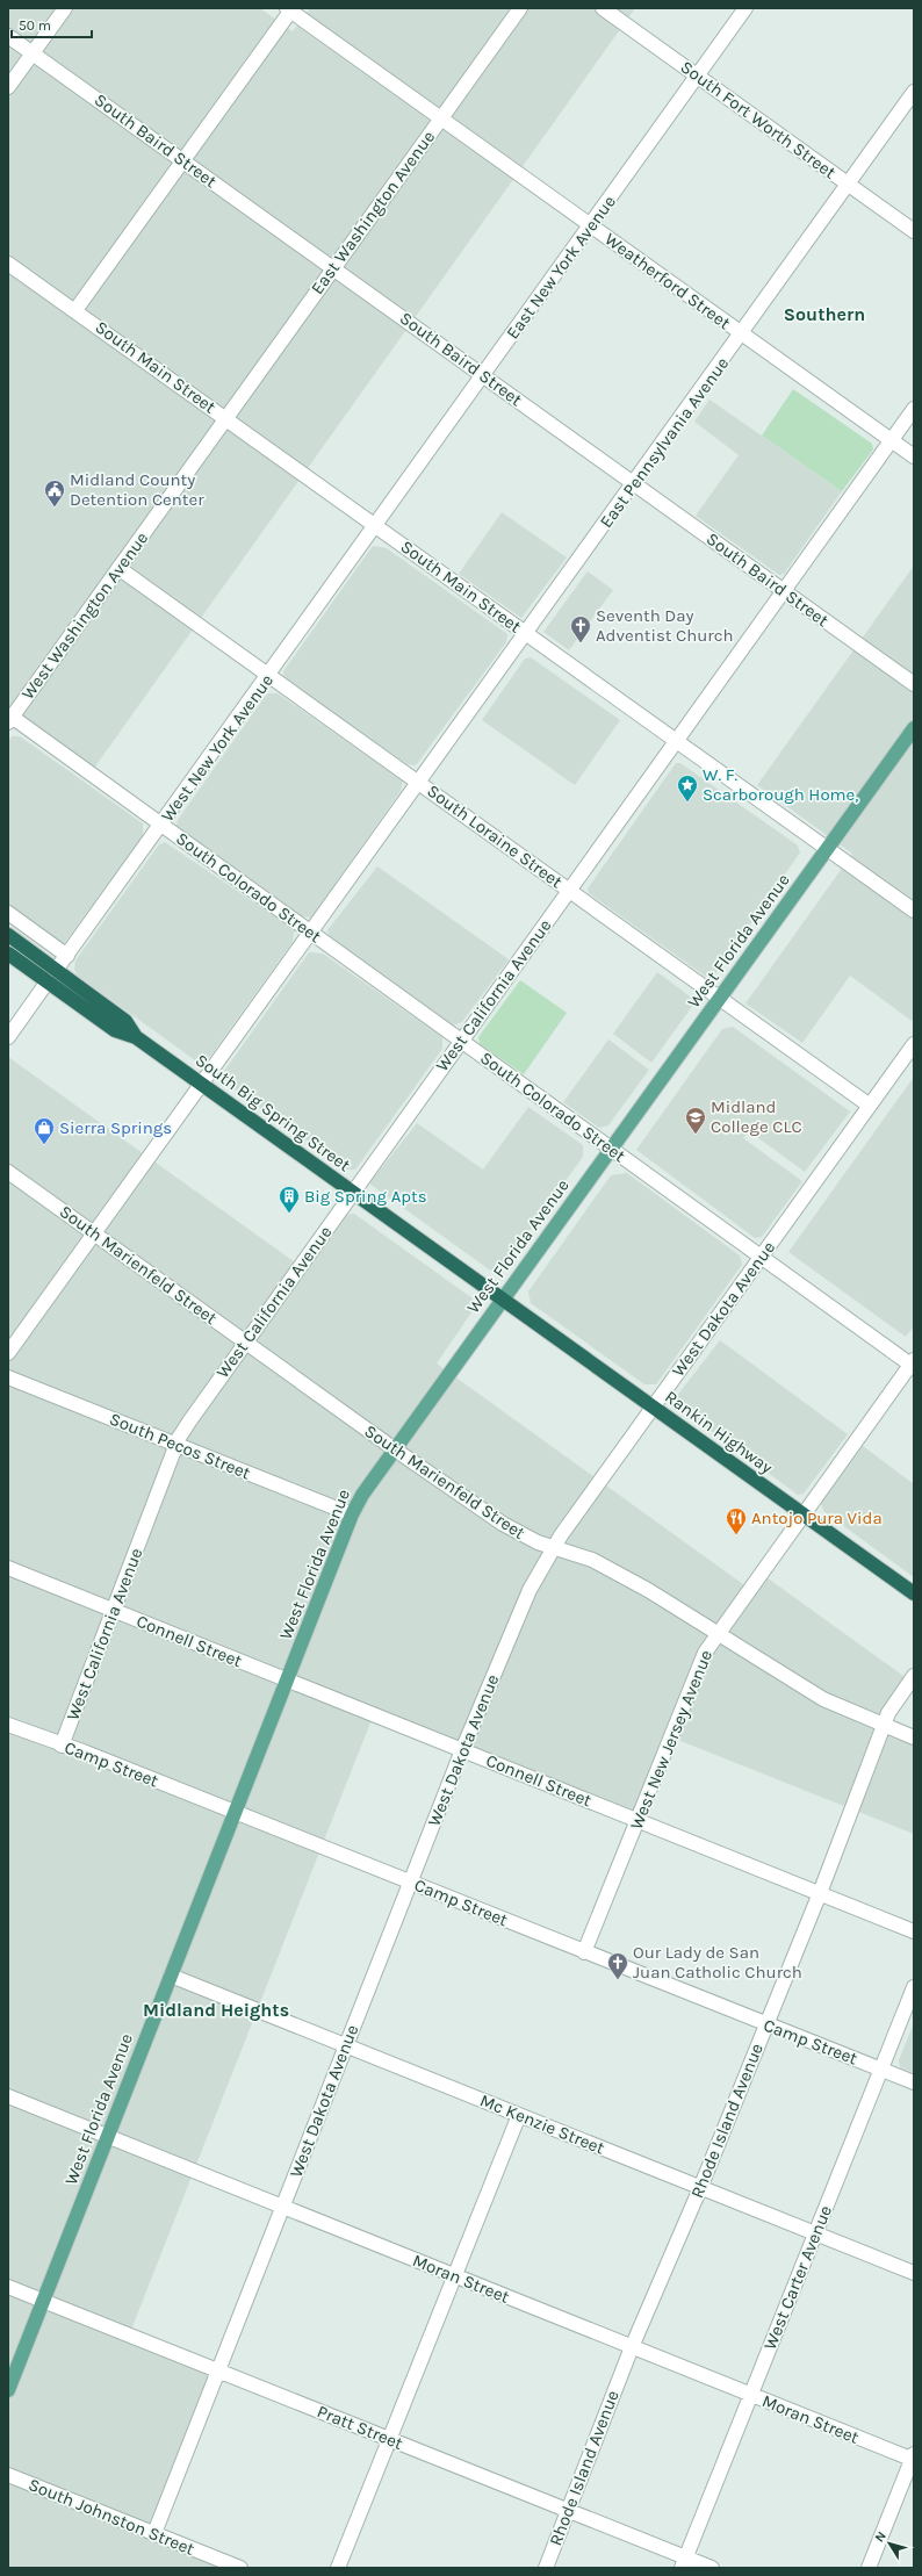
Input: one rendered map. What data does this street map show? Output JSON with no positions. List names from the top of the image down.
{
  "streets": {
    "highway": ["South Big Spring Street", "Rankin Highway"],
    "main road": ["West Florida Avenue"],
    "street": [
      "South Fort Worth Street",
      "South Baird Street",
      "East Washington Avenue",
      "East New York Avenue",
      "Weatherford Street",
      "South Main Street",
      "East Pennsylvania Avenue",
      "West Washington Avenue",
      "West New York Avenue",
      "South Loraine Street",
      "South Colorado Street",
      "West California Avenue",
      "South Marienfeld Street",
      "West Dakota Avenue",
      "South Pecos Street",
      "Connell Street",
      "West New Jersey Avenue",
      "Camp Street",
      "Rhode Island Avenue",
      "Mc Kenzie Street",
      "West Carter Avenue",
      "Moran Street",
      "Pratt Street",
      "South Johnston Street"
    ]
  },
  "crossings": [
    ["South Fort Worth Street", "East New York Avenue"],
    ["South Fort Worth Street", "East Pennsylvania Avenue"],
    ["South Baird Street", "East Washington Avenue"],
    ["South Baird Street", "East New York Avenue"],
    ["South Baird Street", "East Pennsylvania Avenue"],
    ["South Baird Street", "West California Avenue"],
    ["East Washington Avenue", "Weatherford Street"],
    ["East Washington Avenue", "South Main Street"],
    ["East Washington Avenue", "West Washington Avenue"],
    ["East New York Avenue", "Weatherford Street"],
    ["East New York Avenue", "South Main Street"],
    ["East New York Avenue", "West New York Avenue"],
    ["Weatherford Street", "East Pennsylvania Avenue"],
    ["Weatherford Street", "West California Avenue"],
    ["South Main Street", "East Pennsylvania Avenue"],
    ["South Main Street", "West Washington Avenue"],
    ["South Main Street", "West New York Avenue"],
    ["South Main Street", "West Florida Avenue"],
    ["South Main Street", "West California Avenue"],
    ["East Pennsylvania Avenue", "South Loraine Street"],
    ["East Pennsylvania Avenue", "South Colorado Street"],
    ["East Pennsylvania Avenue", "South Big Spring Street"],
    ["East Pennsylvania Avenue", "South Marienfeld Street"],
    ["West Washington Avenue", "South Loraine Street"],
    ["West Washington Avenue", "South Colorado Street"],
    ["West New York Avenue", "South Loraine Street"],
    ["West New York Avenue", "South Colorado Street"],
    ["West New York Avenue", "South Big Spring Street"],
    ["South Loraine Street", "West Florida Avenue"],
    ["South Loraine Street", "West California Avenue"],
    ["South Loraine Street", "West Dakota Avenue"],
    ["South Colorado Street", "West Florida Avenue"],
    ["South Colorado Street", "West California Avenue"],
    ["South Colorado Street", "West Dakota Avenue"],
    ["South Colorado Street", "West New Jersey Avenue"],
    ["West Florida Avenue", "South Big Spring Street"],
    ["West Florida Avenue", "South Marienfeld Street"],
    ["West Florida Avenue", "Rankin Highway"],
    ["West Florida Avenue", "South Pecos Street"],
    ["West Florida Avenue", "Connell Street"],
    ["West Florida Avenue", "Camp Street"],
    ["West Florida Avenue", "Mc Kenzie Street"],
    ["West Florida Avenue", "Moran Street"],
    ["West Florida Avenue", "Pratt Street"],
    ["West California Avenue", "South Big Spring Street"],
    ["West California Avenue", "South Marienfeld Street"],
    ["West California Avenue", "South Pecos Street"],
    ["West California Avenue", "Connell Street"],
    ["West California Avenue", "Camp Street"],
    ["South Big Spring Street", "Rankin Highway"],
    ["South Marienfeld Street", "West Dakota Avenue"],
    ["South Marienfeld Street", "West New Jersey Avenue"],
    ["South Marienfeld Street", "Rhode Island Avenue"],
    ["West Dakota Avenue", "Rankin Highway"],
    ["West Dakota Avenue", "Connell Street"],
    ["West Dakota Avenue", "Camp Street"],
    ["West Dakota Avenue", "Mc Kenzie Street"],
    ["West Dakota Avenue", "Moran Street"],
    ["West Dakota Avenue", "Pratt Street"],
    ["West Dakota Avenue", "South Johnston Street"],
    ["Rankin Highway", "West New Jersey Avenue"],
    ["Connell Street", "West New Jersey Avenue"],
    ["Connell Street", "Rhode Island Avenue"],
    ["West New Jersey Avenue", "Camp Street"],
    ["Camp Street", "Rhode Island Avenue"],
    ["Camp Street", "West Carter Avenue"],
    ["Rhode Island Avenue", "Mc Kenzie Street"],
    ["Rhode Island Avenue", "Moran Street"],
    ["Rhode Island Avenue", "Pratt Street"],
    ["Mc Kenzie Street", "West Carter Avenue"],
    ["West Carter Avenue", "Moran Street"],
    ["West Carter Avenue", "Pratt Street"]
  ],
  "districts": ["Southern", "Midland Heights"],
  "places": {
    "public building": ["Midland County Detention Center"],
    "church": ["Seventh Day Adventist Church", "Our Lady de San Juan Catholic Church"],
    "place": ["W. F. Scarborough Home,"],
    "school or university": ["Midland College CLC"],
    "shop": ["Sierra Springs"],
    "building": ["Big Spring Apts"],
    "restaurant": ["Antojo Pura Vida"]
  },
  "scale_bar": "50 m",
  "north": "top left"
}
